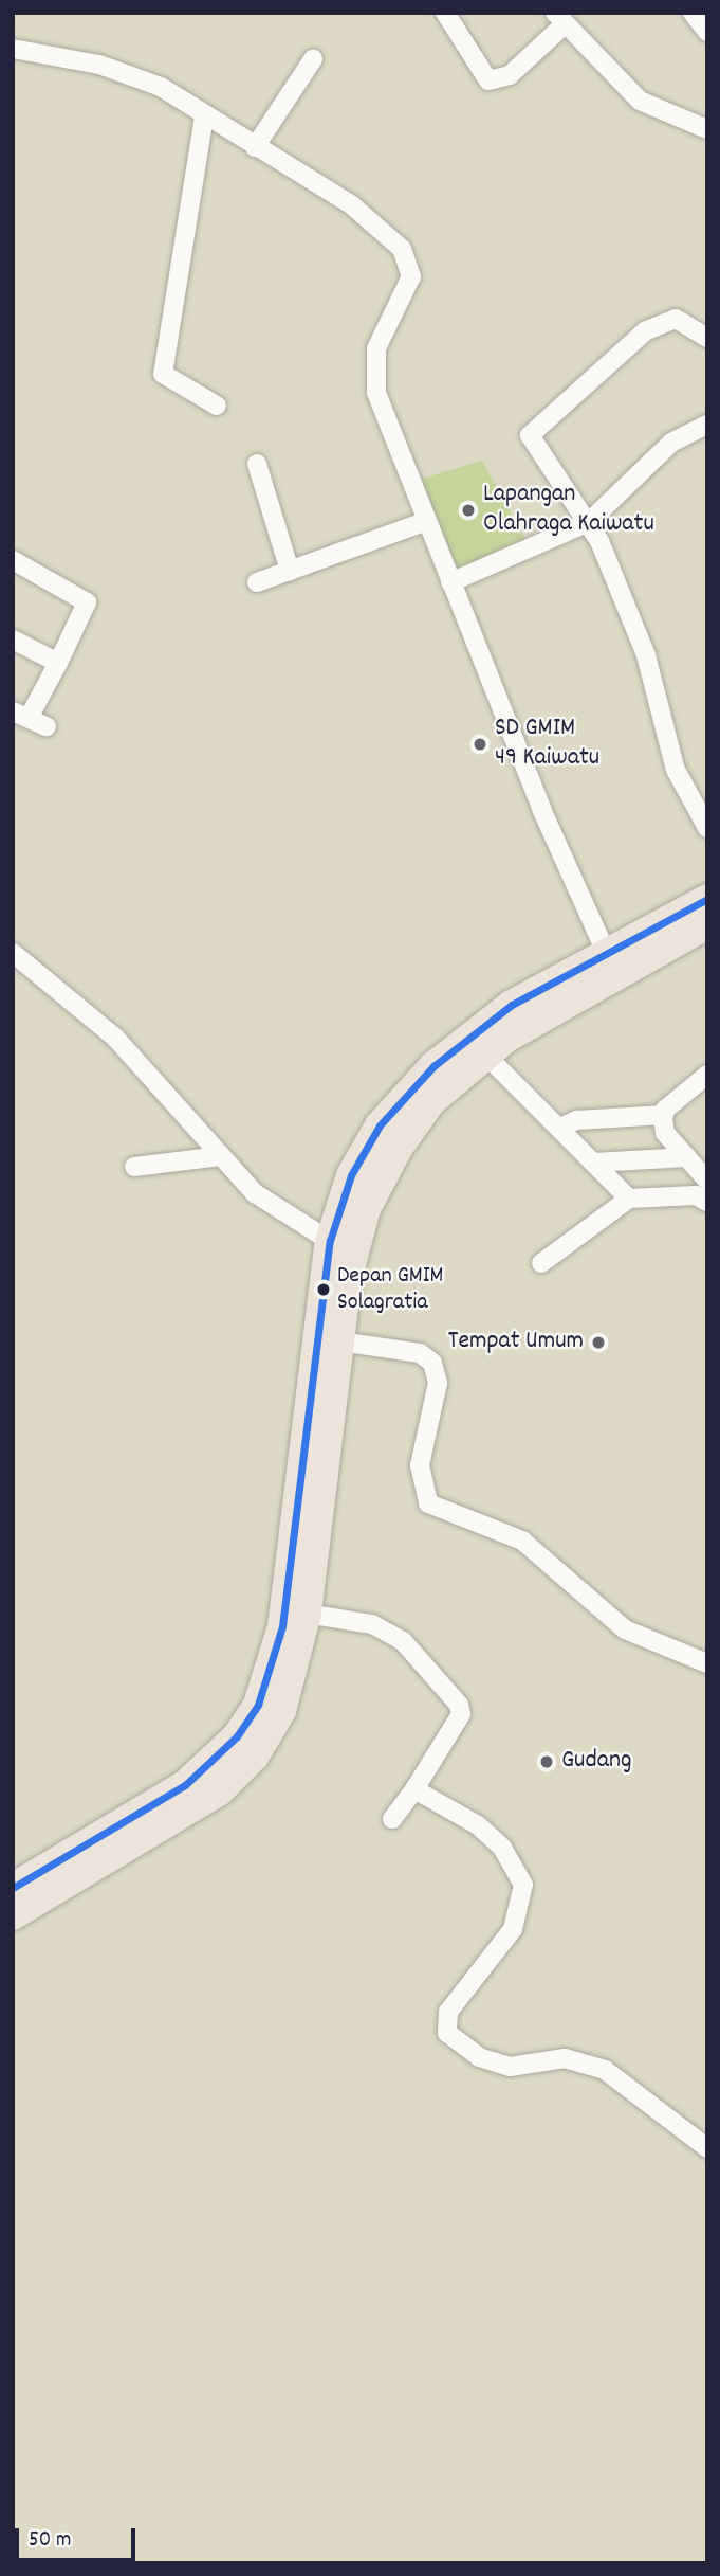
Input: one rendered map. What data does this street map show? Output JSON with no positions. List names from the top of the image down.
{
  "places": [
    "Lapangan Olahraga Kaiwatu",
    "SD GMIM 49 Kaiwatu",
    "Depan GMIM Solagratia",
    "Tempat Umum",
    "Gudang"
  ],
  "scale_bar": "50 m"
}
